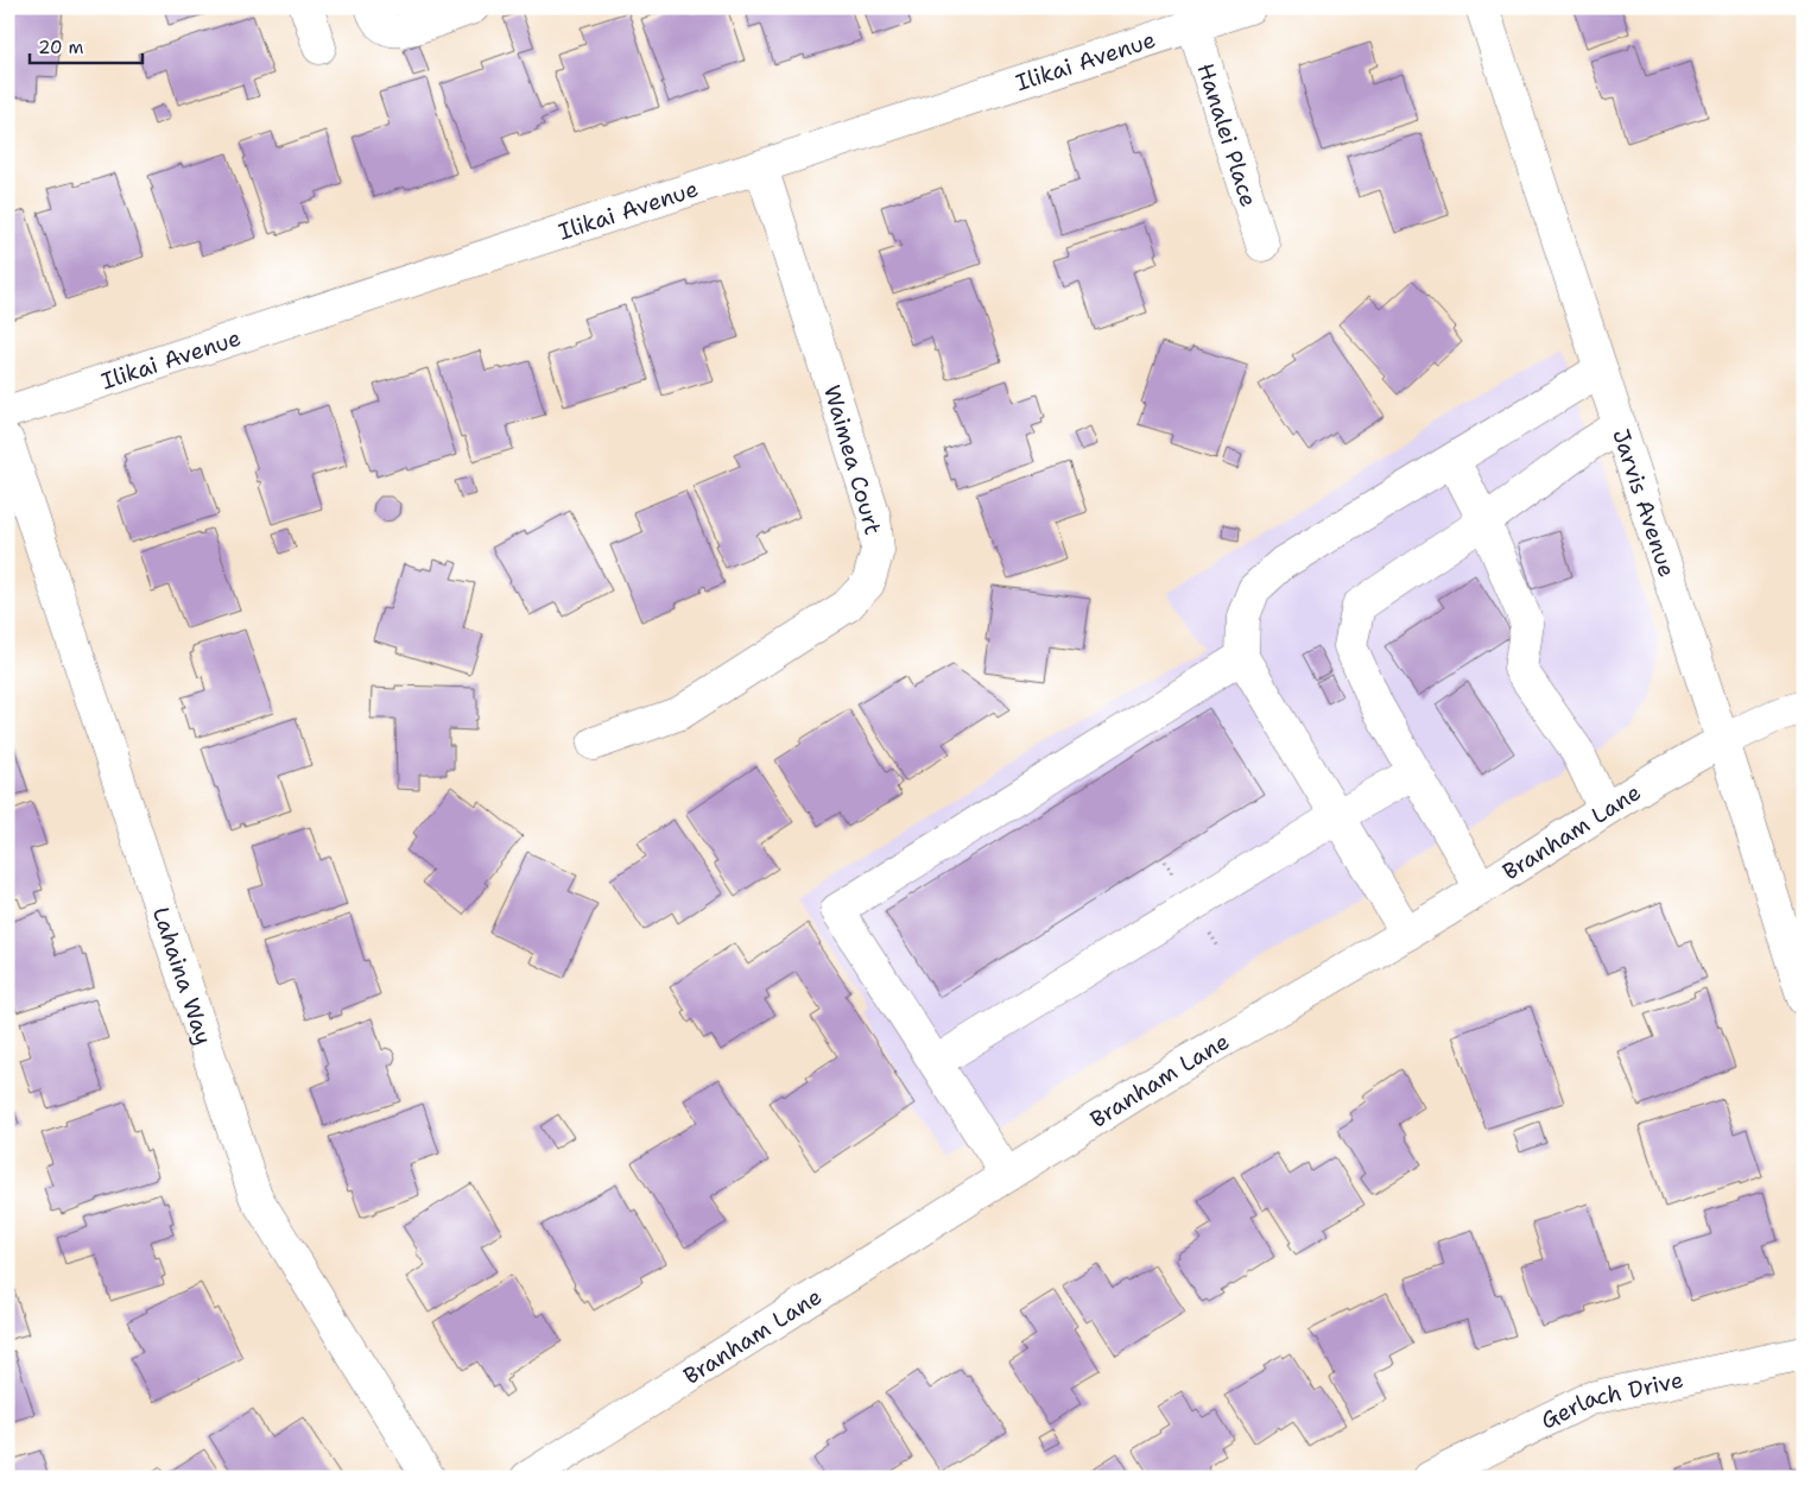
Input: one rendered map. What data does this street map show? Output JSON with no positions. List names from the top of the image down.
{
  "streets": {
    "street": [
      "Ilikai Avenue",
      "Hanalei Place",
      "Waimea Court",
      "Jarvis Avenue",
      "Branham Lane",
      "Lahaina Way",
      "Gerlach Drive"
    ]
  },
  "crossings": [
    ["Ilikai Avenue", "Hanalei Place"],
    ["Ilikai Avenue", "Waimea Court"],
    ["Jarvis Avenue", "Branham Lane"]
  ],
  "scale_bar": "20 m"
}
